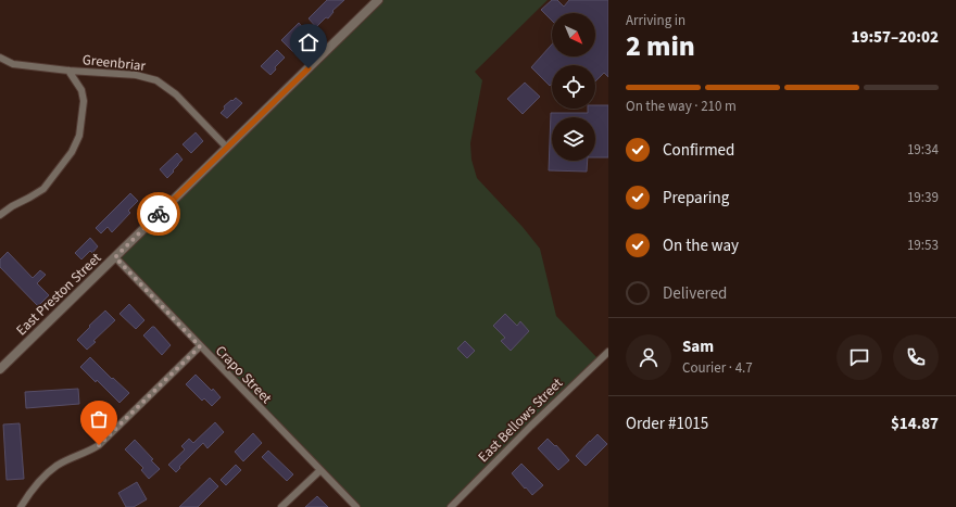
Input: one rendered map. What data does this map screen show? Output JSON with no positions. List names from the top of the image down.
{
  "streets": {
    "street": [
      "Greenbriar",
      "East Preston Street",
      "Crapo Street",
      "East Bellows Street"
    ]
  },
  "crossings": [
    ["Greenbriar", "East Preston Street"],
    ["East Preston Street", "Crapo Street"]
  ],
  "north": "bottom right",
  "page": {
    "heading": ["2 min", "Arriving in", "19:57–20:02"],
    "panel": [
      "Sam",
      "Courier · 4.7",
      "Order #1015",
      "$14.87"
    ],
    "bar": "On the way · 210 m",
    "list": [
      ["Confirmed", "19:34"],
      ["Preparing", "19:39"],
      ["On the way", "19:53"],
      "Delivered"
    ]
  }
}
